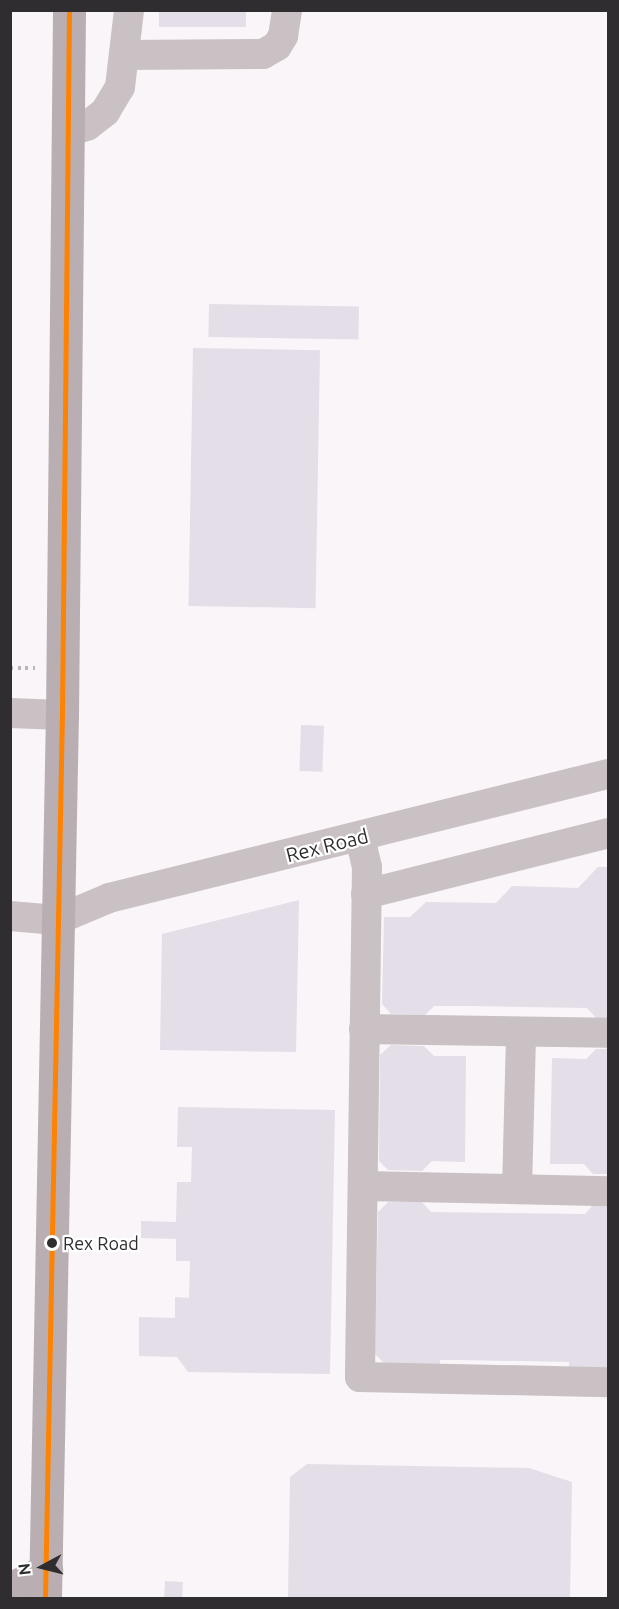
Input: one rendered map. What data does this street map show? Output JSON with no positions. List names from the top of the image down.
{
  "streets": {
    "street": ["Rex Road"]
  },
  "places": ["Rex Road"],
  "north": "left"
}
